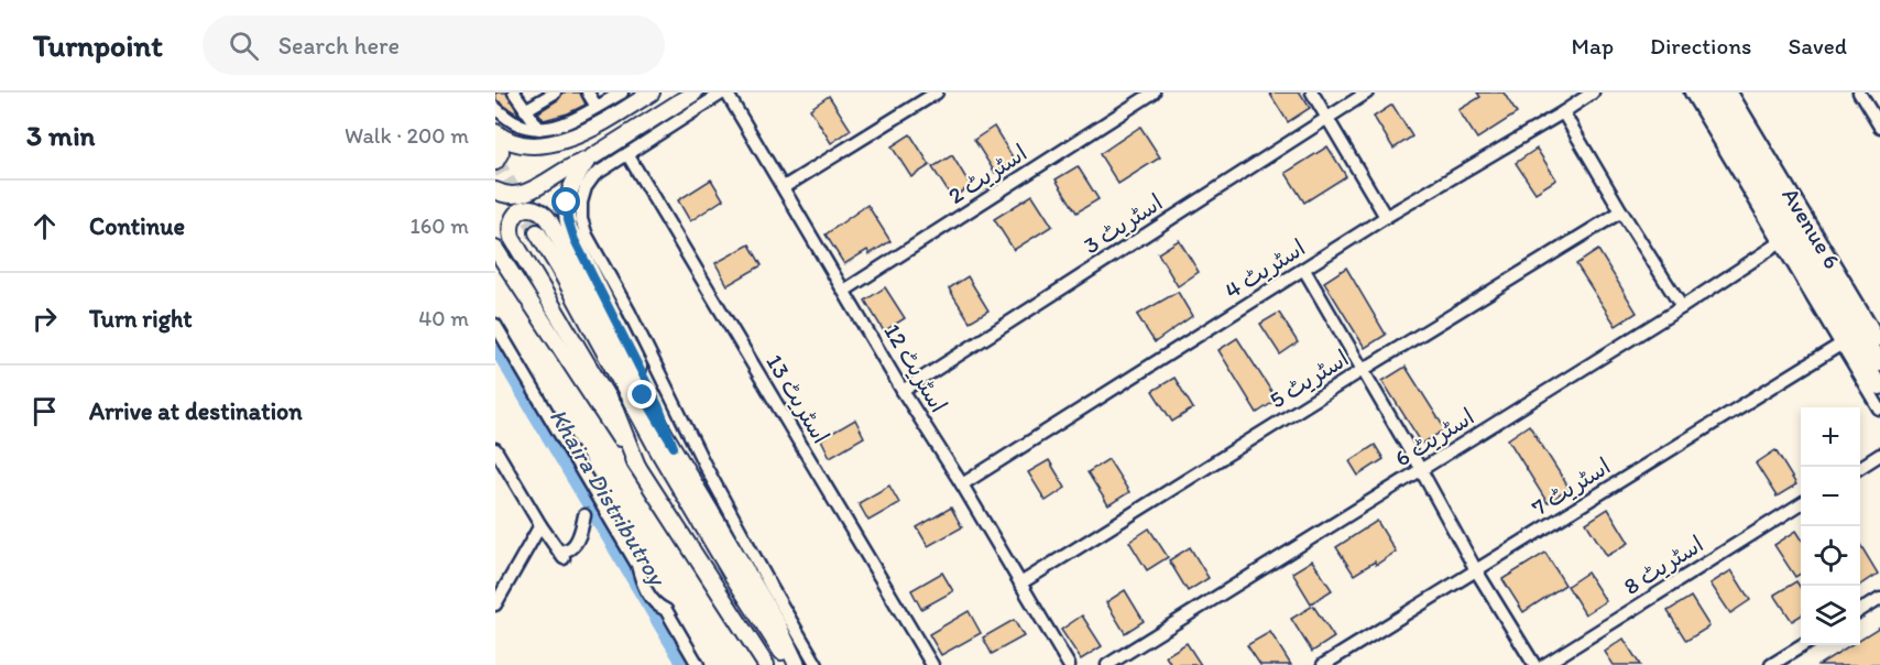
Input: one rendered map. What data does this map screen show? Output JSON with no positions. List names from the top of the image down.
{
  "streets": {
    "main road": ["Avenue 6"],
    "street": [
      "اسٹریٹ 2",
      "اسٹریٹ 3",
      "اسٹریٹ 4",
      "اسٹریٹ 12",
      "اسٹریٹ 5",
      "اسٹریٹ 13",
      "اسٹریٹ 6",
      "اسٹریٹ 7",
      "اسٹریٹ 8"
    ]
  },
  "crossings": [
    ["اسٹریٹ 2", "اسٹریٹ 12"],
    ["اسٹریٹ 3", "اسٹریٹ 12"],
    ["اسٹریٹ 4", "اسٹریٹ 12"],
    ["اسٹریٹ 12", "اسٹریٹ 5"]
  ],
  "water": ["Khaira Distributroy"],
  "page": {
    "header": "Turnpoint",
    "search": "Search here",
    "nav": ["Map", "Directions", "Saved"],
    "heading": ["3 min", "Walk · 200 m"],
    "list": [
      ["Continue", "160 m"],
      ["Turn right", "40 m"],
      "Arrive at destination"
    ],
    "map_buttons": ["+", "−"]
  }
}
